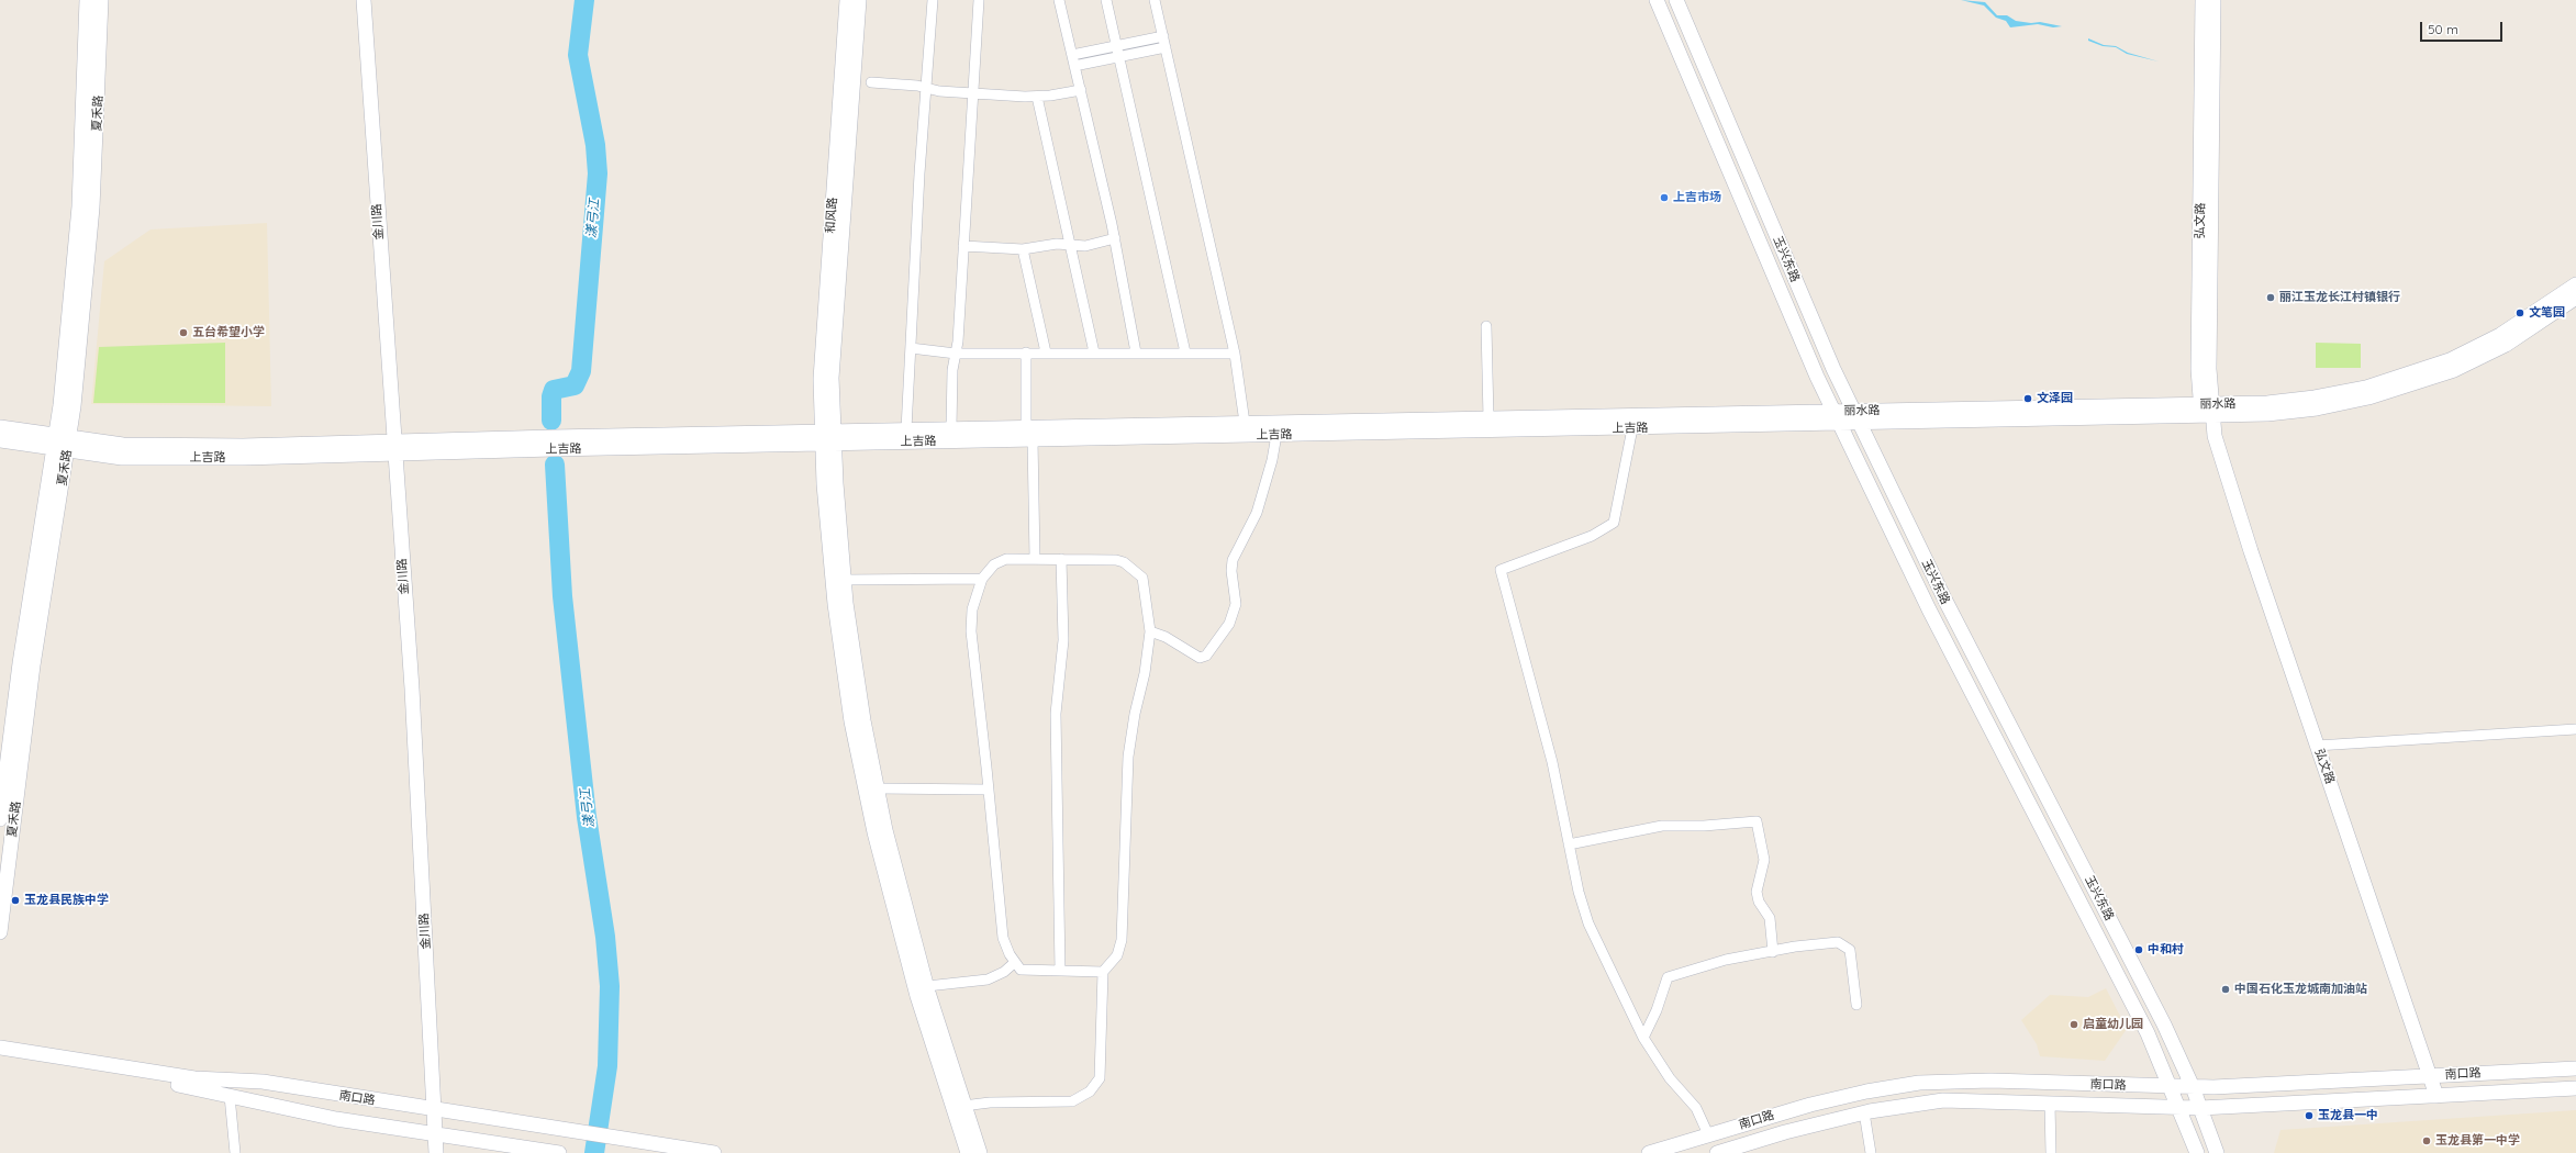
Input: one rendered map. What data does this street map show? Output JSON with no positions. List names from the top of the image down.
{
  "streets": {
    "main road": [
      "夏禾路",
      "和风路",
      "弘文路",
      "金川路",
      "玉兴东路",
      "丽水路",
      "上吉路",
      "南口路"
    ]
  },
  "crossings": [
    ["夏禾路", "上吉路"],
    ["和风路", "上吉路"],
    ["弘文路", "丽水路"],
    ["弘文路", "南口路"],
    ["金川路", "上吉路"],
    ["金川路", "南口路"],
    ["玉兴东路", "丽水路"],
    ["玉兴东路", "上吉路"],
    ["玉兴东路", "南口路"],
    ["丽水路", "上吉路"]
  ],
  "water": ["漾弓江"],
  "places": [
    "上吉市场",
    "丽江玉龙长江村镇银行",
    "文笔园",
    "五台希望小学",
    "文泽园",
    "玉龙县民族中学",
    "中和村",
    "中国石化玉龙城南加油站",
    "启童幼儿园",
    "玉龙县一中",
    "玉龙县第一中学"
  ],
  "scale_bar": "50 m"
}
